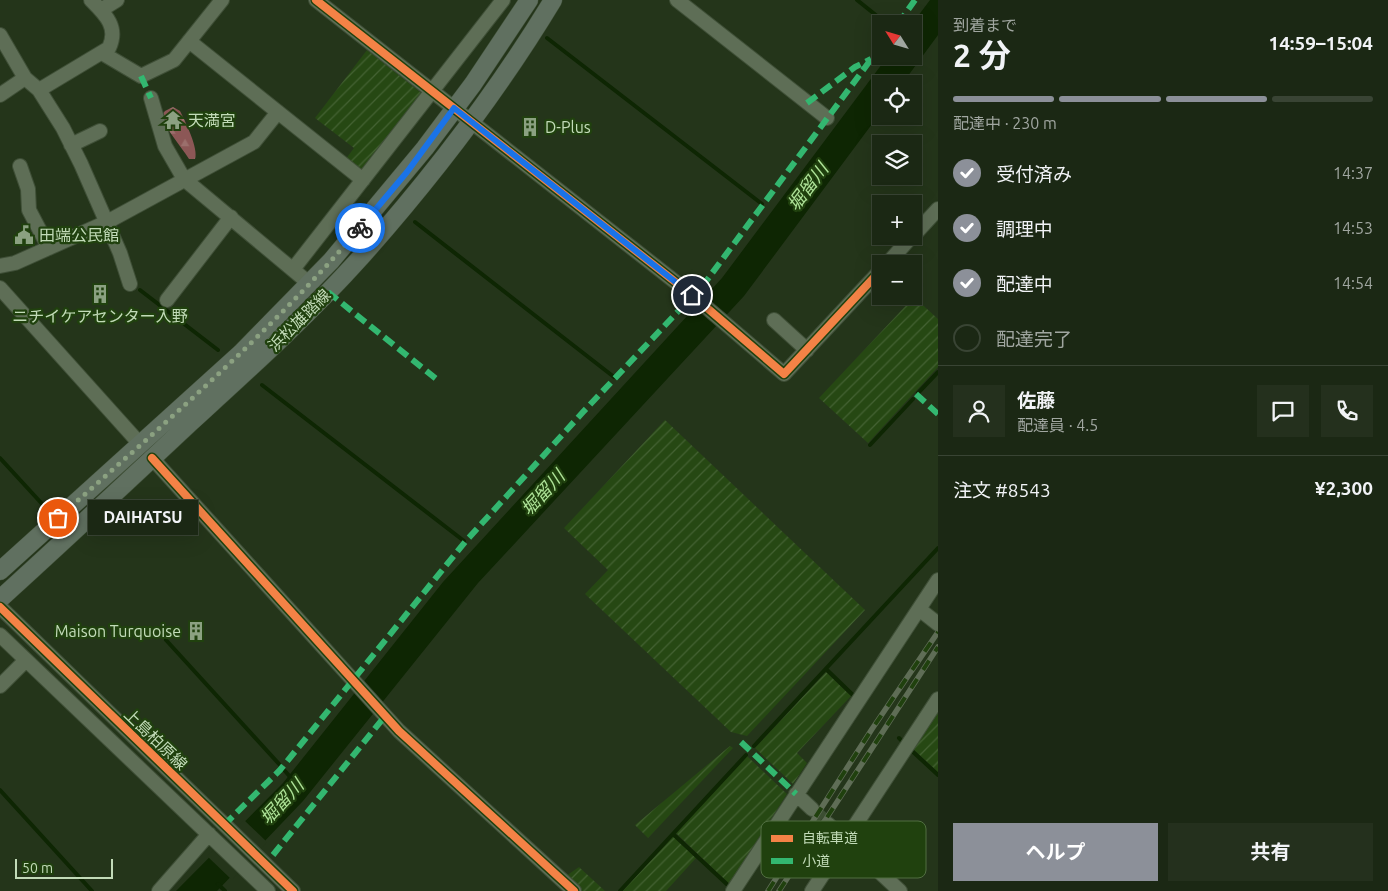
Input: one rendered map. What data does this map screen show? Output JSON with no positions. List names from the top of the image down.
{
  "streets": {
    "main road": ["浜松雄踏線"],
    "street": ["上島柏原線"]
  },
  "water": ["堀留川"],
  "places": {
    "temple": ["天満宮"],
    "building": ["D-Plus", "ニチイケアセンター入野", "Maison Turquoise"],
    "public building": ["田端公民館"],
    "other": ["DAIHATSU"]
  },
  "legend": ["自転車道", "小道"],
  "scale_bar": "50 m",
  "north": "top left",
  "page": {
    "heading": ["2 分", "到着まで", "14:59–15:04"],
    "panel": [
      "佐藤",
      "配達員 · 4.5",
      "注文 #8543",
      "¥2,300"
    ],
    "map_buttons": ["+", "−"],
    "bar": "配達中 · 230 m",
    "list": [
      ["受付済み", "14:37"],
      ["調理中", "14:53"],
      ["配達中", "14:54"],
      "配達完了"
    ],
    "bubble": "DAIHATSU",
    "buttons": ["ヘルプ", "共有"],
    "scale": "50 m"
  }
}
